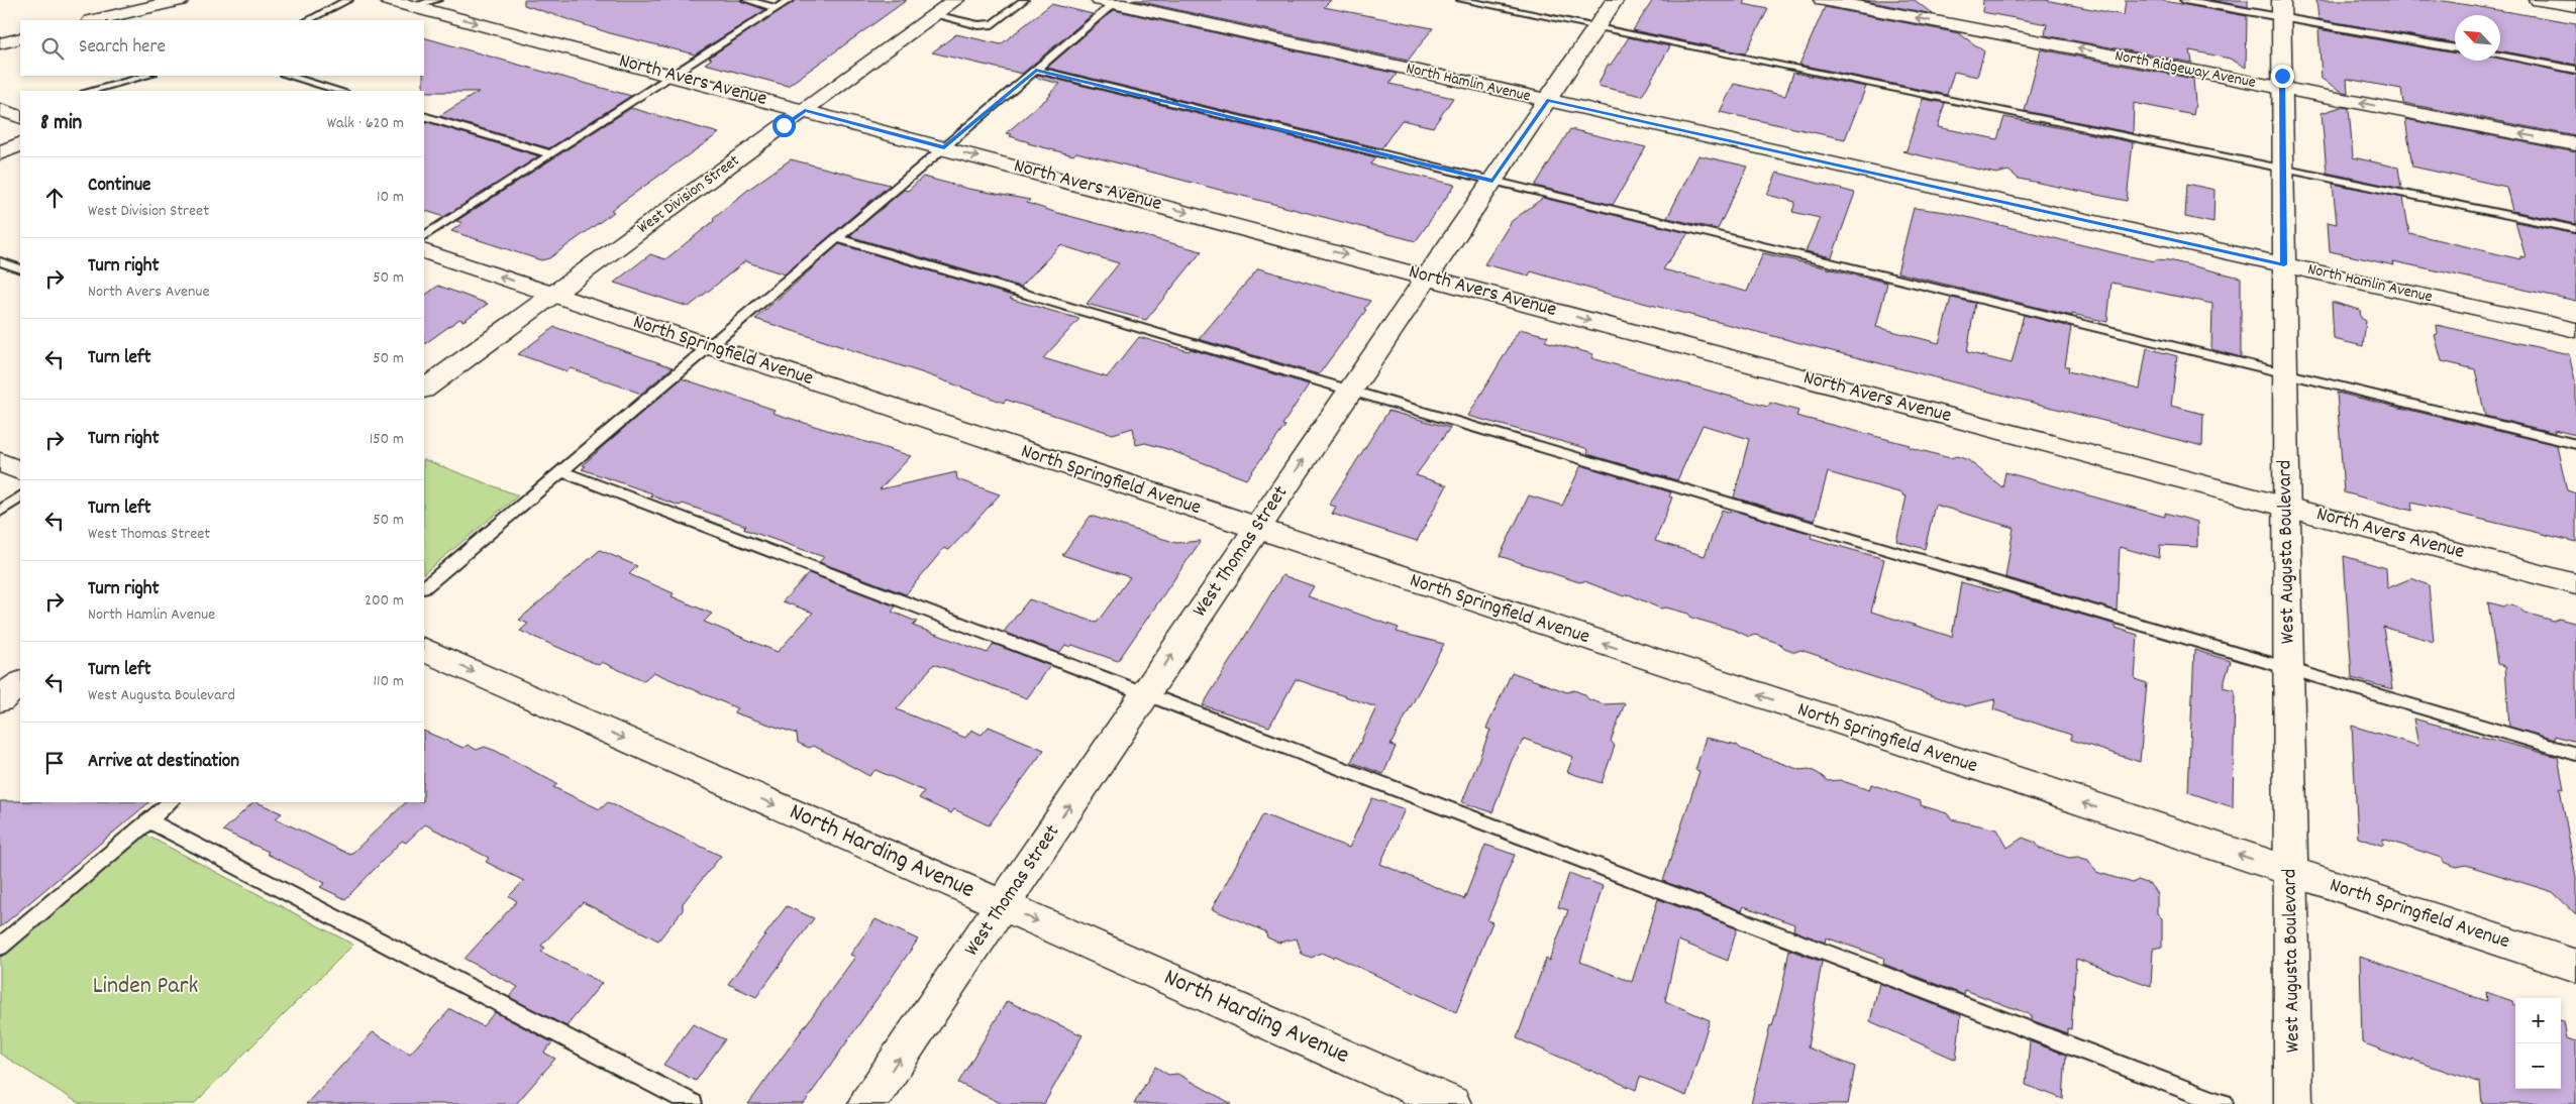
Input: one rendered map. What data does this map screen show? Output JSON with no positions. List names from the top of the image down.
{
  "streets": {
    "street": [
      "North Ridgeway Avenue",
      "North Avers Avenue",
      "North Hamlin Avenue",
      "West Division Street",
      "North Springfield Avenue",
      "West Thomas Street",
      "West Augusta Boulevard",
      "North Harding Avenue"
    ]
  },
  "crossings": [
    ["North Ridgeway Avenue", "West Augusta Boulevard"],
    ["North Avers Avenue", "West Division Street"],
    ["North Avers Avenue", "West Thomas Street"],
    ["North Avers Avenue", "West Augusta Boulevard"],
    ["North Hamlin Avenue", "West Thomas Street"],
    ["North Hamlin Avenue", "West Augusta Boulevard"],
    ["West Division Street", "North Springfield Avenue"],
    ["North Springfield Avenue", "West Thomas Street"],
    ["North Springfield Avenue", "West Augusta Boulevard"],
    ["West Thomas Street", "North Harding Avenue"]
  ],
  "one_way": [
    "North Ridgeway Avenue",
    "North Avers Avenue",
    "North Springfield Avenue",
    "West Thomas Street",
    "North Harding Avenue"
  ],
  "parks": ["Linden Park"],
  "north": "top left",
  "page": {
    "search": "Search here",
    "heading": ["8 min", "Walk · 620 m"],
    "list": [
      ["Continue", "West Division Street", "10 m"],
      ["Turn right", "North Avers Avenue", "50 m"],
      ["Turn left", "50 m"],
      ["Turn right", "150 m"],
      ["Turn left", "West Thomas Street", "50 m"],
      ["Turn right", "North Hamlin Avenue", "200 m"],
      ["Turn left", "West Augusta Boulevard", "110 m"],
      "Arrive at destination"
    ],
    "map_buttons": ["+", "−"]
  }
}
